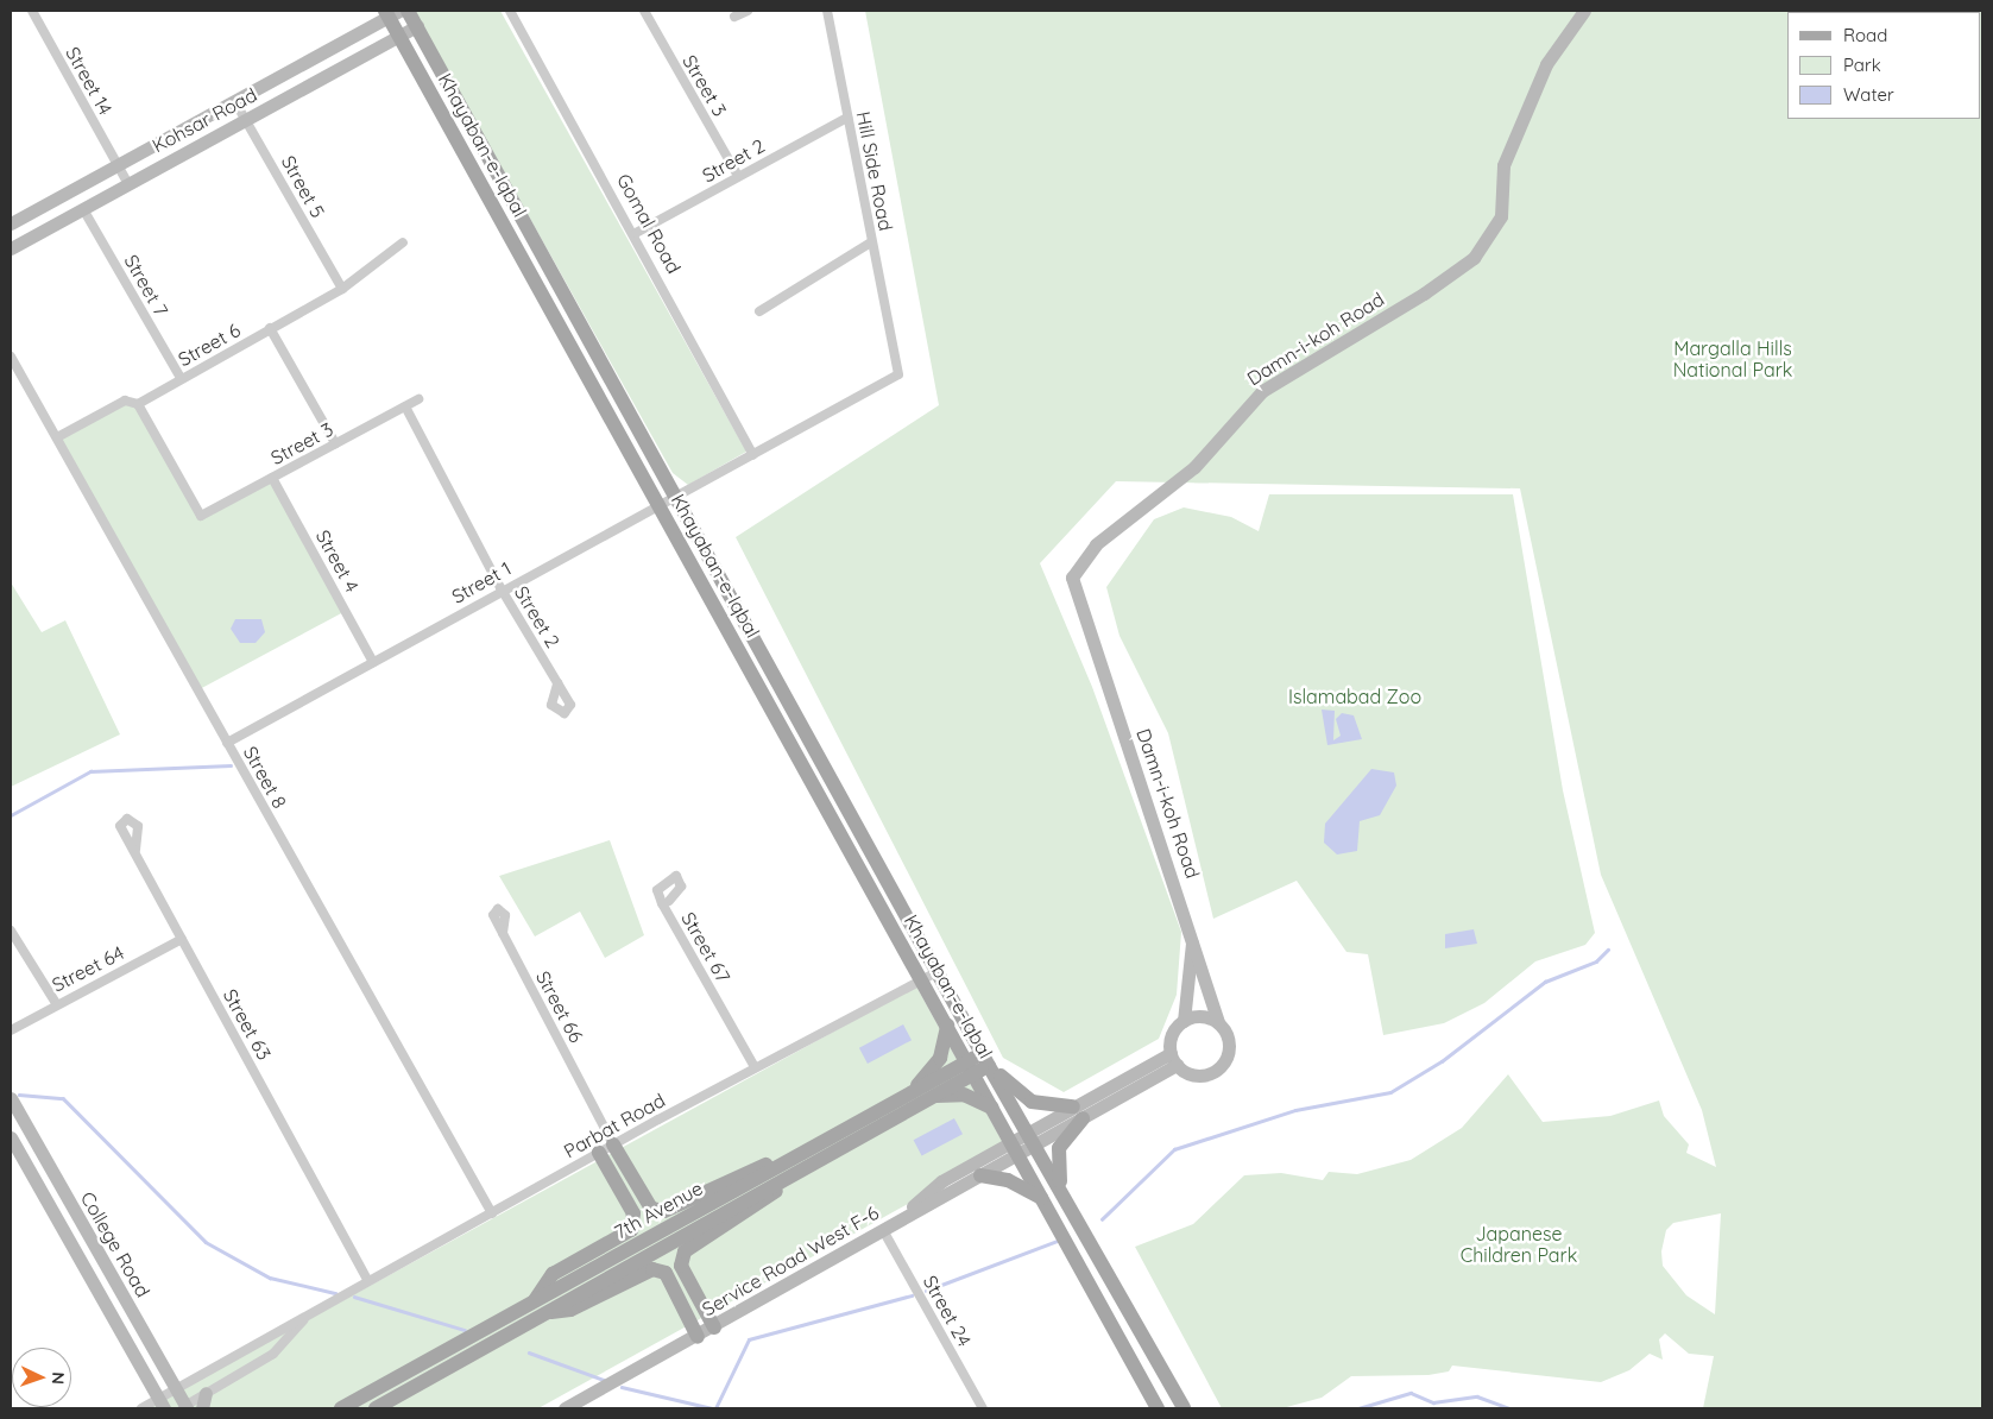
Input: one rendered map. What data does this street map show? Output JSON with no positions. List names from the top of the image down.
{
  "streets": {
    "main road": ["Khayaban-e-Iqbal", "7th Avenue"],
    "street": [
      "Street 14",
      "Street 3",
      "Kohsar Road",
      "Street 2",
      "Hill Side Road",
      "Street 5",
      "Gomal Road",
      "Street 7",
      "Damn-i-koh Road",
      "Street 6",
      "Street 4",
      "Street 1",
      "Street 8",
      "Street 67",
      "Street 64",
      "Street 66",
      "Street 63",
      "Parbat Road",
      "College Road",
      "Service Road West F-6",
      "Street 24"
    ]
  },
  "crossings": [
    ["Street 14", "Kohsar Road"],
    ["Street 3", "Street 2"],
    ["Street 3", "Street 6"],
    ["Street 3", "Street 4"],
    ["Kohsar Road", "Khayaban-e-Iqbal"],
    ["Kohsar Road", "Street 5"],
    ["Kohsar Road", "Street 7"],
    ["Khayaban-e-Iqbal", "Street 1"],
    ["Khayaban-e-Iqbal", "Parbat Road"],
    ["Khayaban-e-Iqbal", "7th Avenue"],
    ["Khayaban-e-Iqbal", "Service Road West F-6"],
    ["Street 2", "Hill Side Road"],
    ["Street 2", "Gomal Road"],
    ["Street 2", "Street 1"],
    ["Hill Side Road", "Gomal Road"],
    ["Hill Side Road", "Street 1"],
    ["Street 5", "Street 6"],
    ["Gomal Road", "Street 1"],
    ["Street 7", "Street 6"],
    ["Street 4", "Street 1"],
    ["Street 1", "Street 8"],
    ["Street 8", "Parbat Road"],
    ["Street 67", "Parbat Road"],
    ["Street 64", "Street 63"],
    ["Street 66", "Parbat Road"],
    ["Street 63", "Parbat Road"],
    ["Parbat Road", "College Road"],
    ["Service Road West F-6", "Street 24"]
  ],
  "parks": ["Margalla Hills National Park", "Islamabad Zoo", "Japanese Children Park"],
  "legend": ["Road", "Park", "Water"],
  "north": "right"
}
